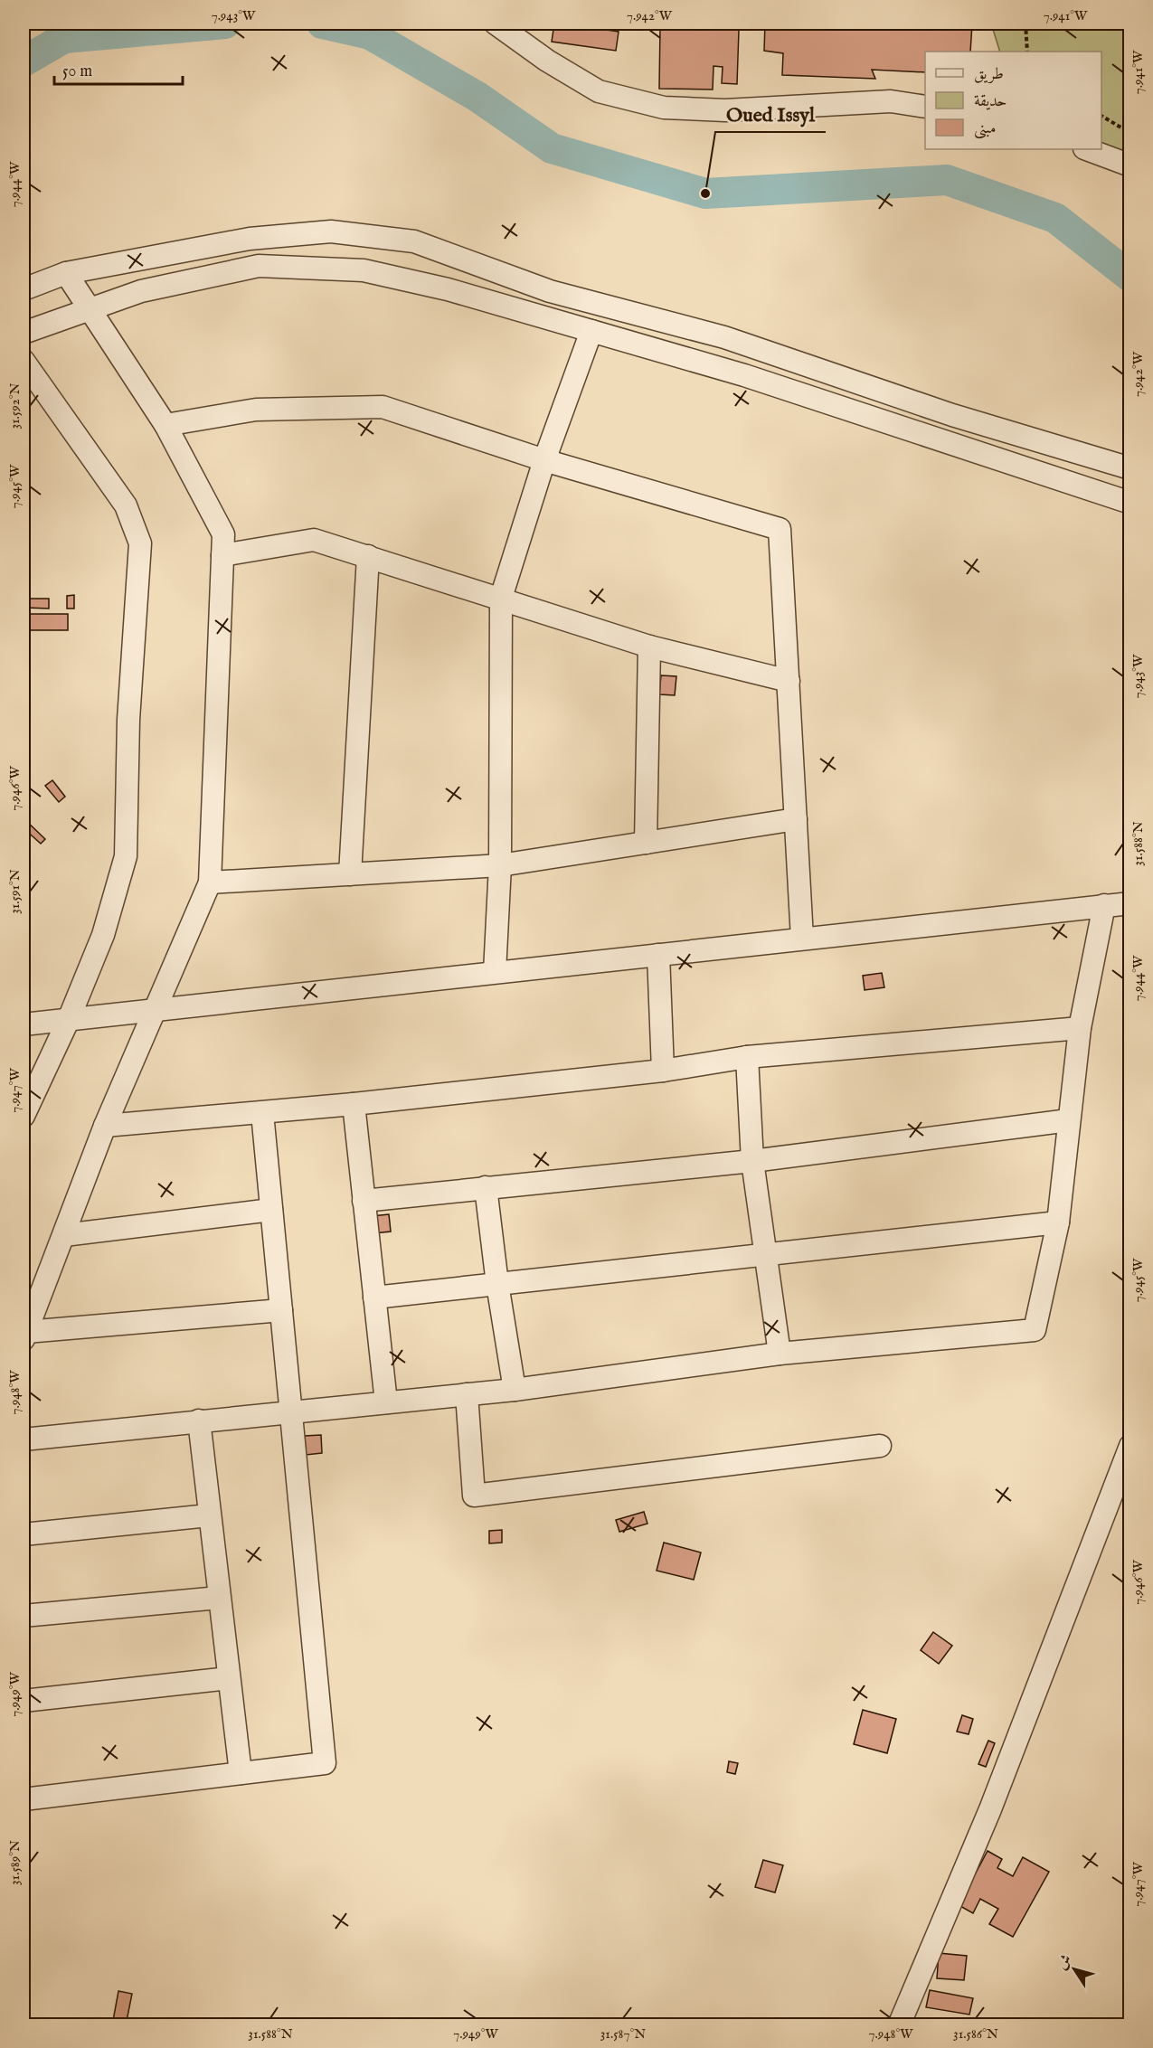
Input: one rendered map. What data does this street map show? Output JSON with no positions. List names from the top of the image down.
{
  "places": ["Oued Issyl"],
  "legend": ["طريق", "حديقة", "مبنى"],
  "scale_bar": "50 m",
  "north": "top left",
  "coordinates": [
    "7.943°W",
    "7.942°W",
    "7.941°W",
    "7.944°W",
    "31.592°N",
    "7.945°W",
    "7.946°W",
    "31.588°N",
    "31.591°N",
    "7.947°W",
    "7.948°W",
    "7.949°W",
    "31.589°N",
    "31.587°N",
    "31.586°N"
  ]
}
